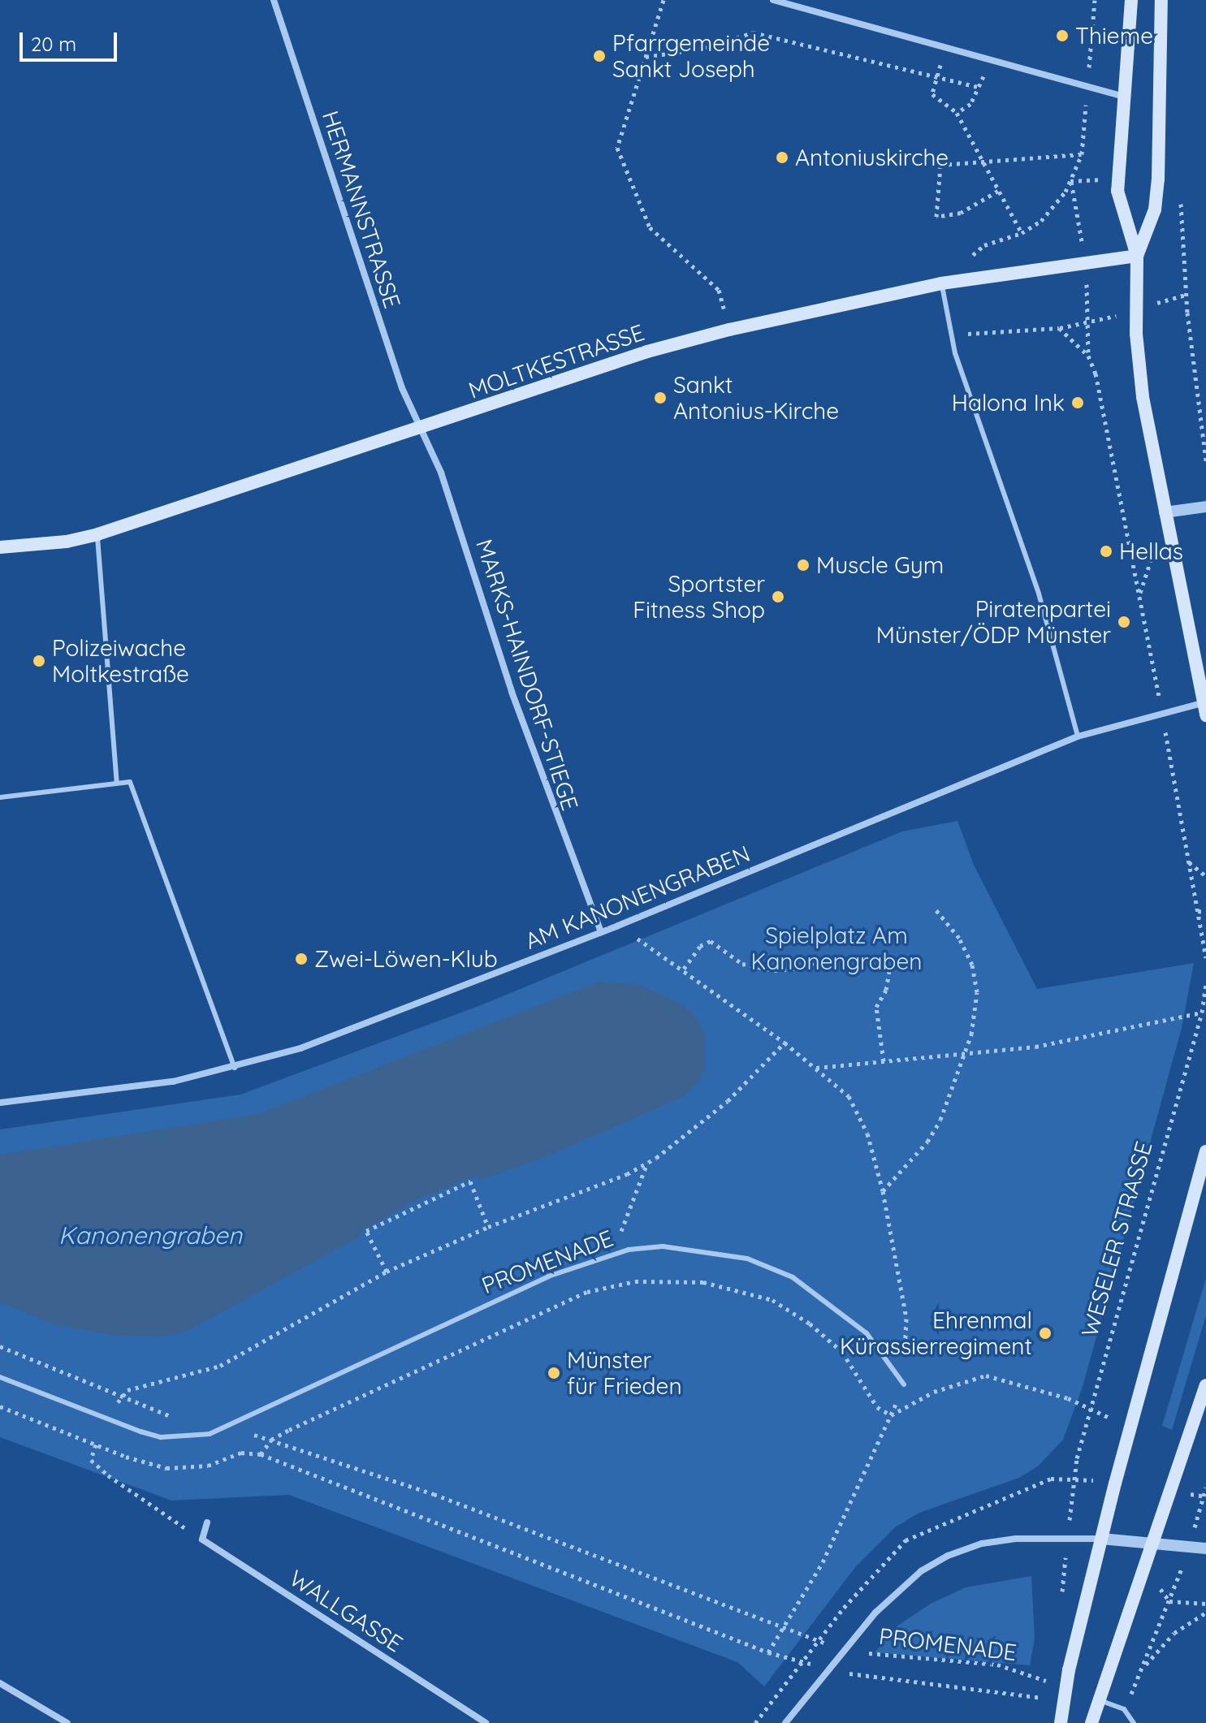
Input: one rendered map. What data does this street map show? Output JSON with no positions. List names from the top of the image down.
{
  "streets": {
    "main road": ["MOLTKESTRASSE"],
    "street": [
      "HERMANNSTRASSE",
      "MARKS-HAINDORF-STIEGE",
      "AM KANONENGRABEN",
      "WALLGASSE"
    ],
    "lane": ["PROMENADE"],
    "path": ["WESELER STRASSE"]
  },
  "crossings": [
    ["HERMANNSTRASSE", "MOLTKESTRASSE"],
    ["HERMANNSTRASSE", "MARKS-HAINDORF-STIEGE"],
    ["MOLTKESTRASSE", "MARKS-HAINDORF-STIEGE"],
    ["MARKS-HAINDORF-STIEGE", "AM KANONENGRABEN"]
  ],
  "water": ["Kanonengraben"],
  "parks": ["Spielplatz Am Kanonengraben"],
  "places": [
    "Thieme",
    "Pfarrgemeinde Sankt Joseph",
    "Antoniuskirche",
    "Sankt Antonius-Kirche",
    "Halona Ink",
    "Hellas",
    "Muscle Gym",
    "Sportster Fitness Shop",
    "Piratenpartei Münster/ÖDP Münster",
    "Polizeiwache Moltkestraße",
    "Zwei-Löwen-Klub",
    "Ehrenmal Kürassierregiment",
    "Münster für Frieden"
  ],
  "scale_bar": "20 m"
}
